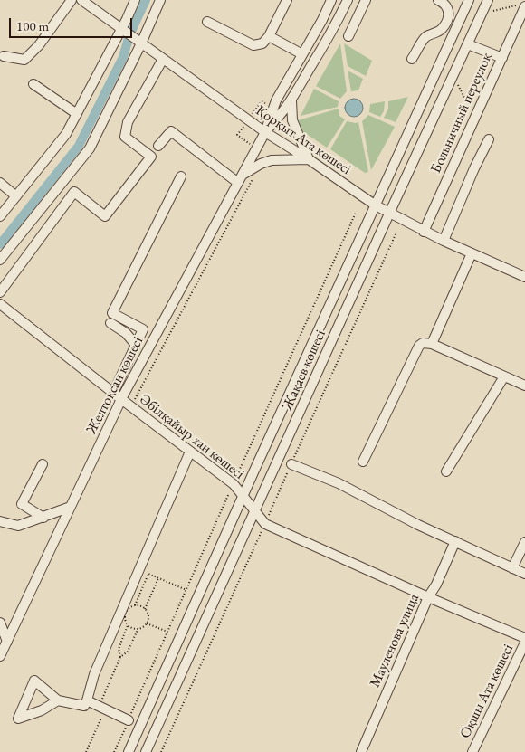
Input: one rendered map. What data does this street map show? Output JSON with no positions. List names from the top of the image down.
{
  "streets": {
    "street": [
      "Больничный переулок",
      "Қорқыт Ата көшесі",
      "Жақаев көшесі",
      "Желтоқсан көшесі",
      "Әбілқайыр хан көшесі",
      "Мауленова улица",
      "Оқшы Ата көшесі"
    ]
  },
  "crossings": [
    ["Больничный переулок", "Қорқыт Ата көшесі"],
    ["Қорқыт Ата көшесі", "Жақаев көшесі"],
    ["Қорқыт Ата көшесі", "Желтоқсан көшесі"],
    ["Жақаев көшесі", "Әбілқайыр хан көшесі"],
    ["Желтоқсан көшесі", "Әбілқайыр хан көшесі"],
    ["Әбілқайыр хан көшесі", "Мауленова улица"]
  ],
  "scale_bar": "100 m"
}
